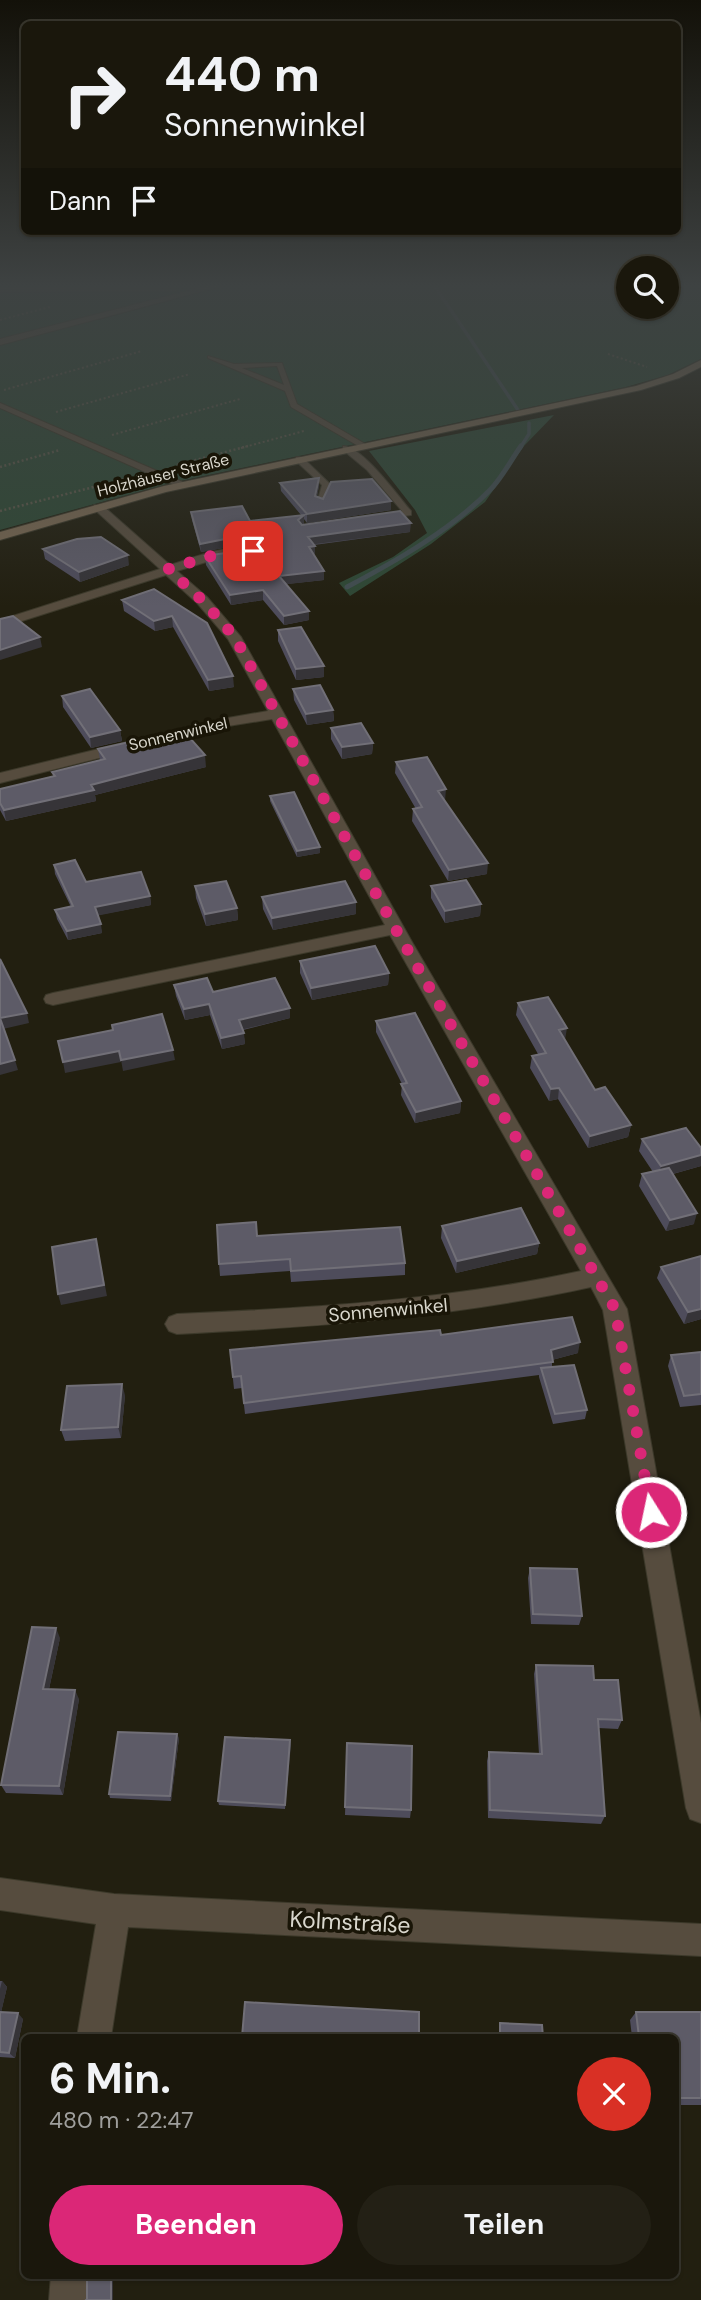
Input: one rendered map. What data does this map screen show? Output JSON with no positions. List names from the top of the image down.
{
  "streets": {
    "main road": ["Holzhäuser Straße"],
    "street": ["Sonnenwinkel", "Kolmstraße"]
  },
  "page": {
    "turn": ["440 m", "Sonnenwinkel"],
    "then": "Dann",
    "heading": ["6 Min.", "480 m · 22:47"],
    "buttons": ["Beenden", "Teilen"]
  }
}
